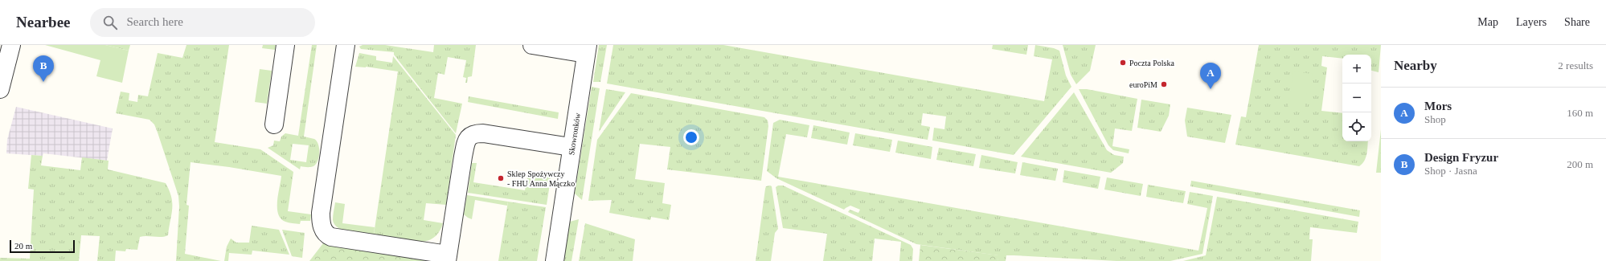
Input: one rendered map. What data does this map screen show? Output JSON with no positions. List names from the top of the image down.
{
  "streets": {
    "street": ["Skowronków"]
  },
  "places": ["Poczta Polska", "euroPiM", "Sklep Spożywczy - FHU Anna Mączko"],
  "scale_bar": "20 m",
  "page": {
    "header": "Nearbee",
    "search": "Search here",
    "nav": ["Map", "Layers", "Share"],
    "heading": ["Nearby", "2 results"],
    "map_buttons": ["+", "−"],
    "pins": ["B", "A"],
    "list": [
      {
        "mark": "A",
        "name": "Mors",
        "note": "Shop",
        "value": "160 m"
      },
      {
        "mark": "B",
        "name": "Design Fryzur",
        "note": "Shop · Jasna",
        "value": "200 m"
      }
    ],
    "scale": "20 m"
  }
}
